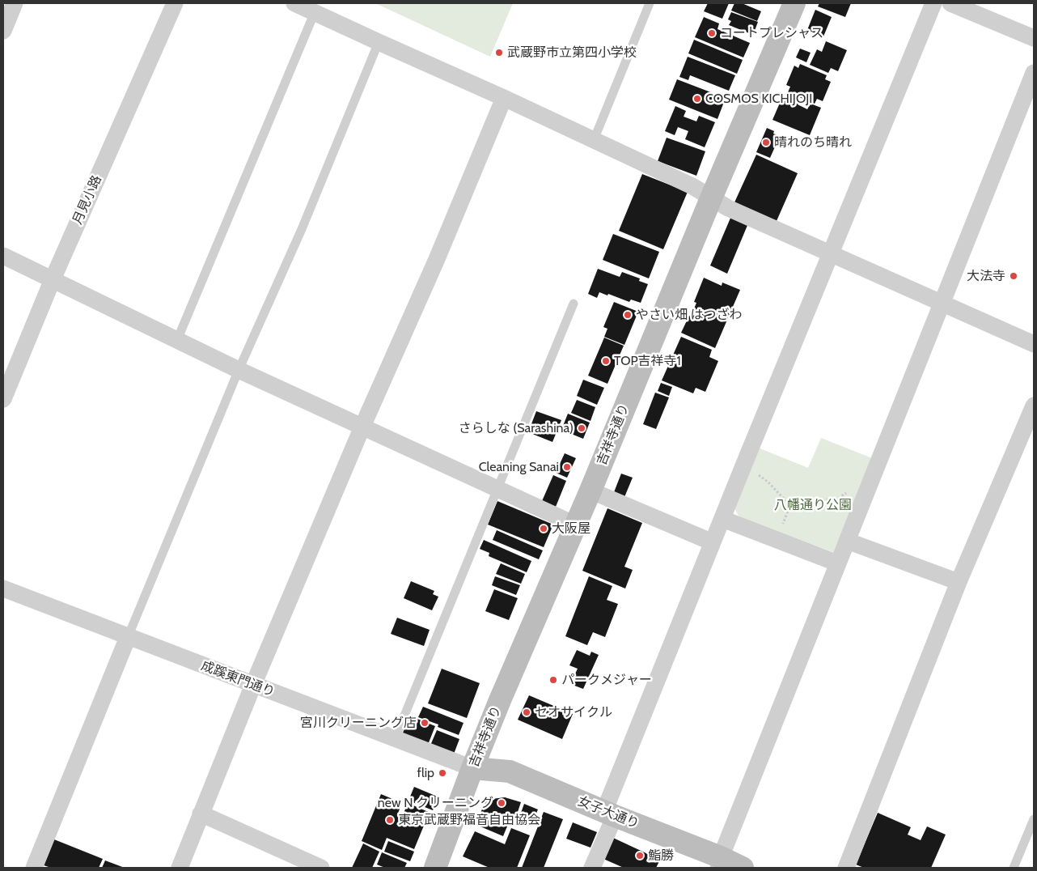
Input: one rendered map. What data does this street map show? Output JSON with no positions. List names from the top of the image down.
{
  "streets": {
    "main road": ["吉祥寺通り", "女子大通り"],
    "street": ["月見小路", "成蹊東門通り"]
  },
  "crossings": [
    ["吉祥寺通り", "成蹊東門通り"],
    ["吉祥寺通り", "女子大通り"],
    ["成蹊東門通り", "女子大通り"]
  ],
  "parks": ["八幡通り公園"],
  "places": [
    "コートプレシャス",
    "武蔵野市立第四小学校",
    "COSMOS KICHIJOJI",
    "晴れのち晴れ",
    "大法寺",
    "やさい畑 はつざわ",
    "TOP吉祥寺1",
    "さらしな (Sarashina)",
    "Cleaning Sanai",
    "大阪屋",
    "パークメジャー",
    "セオサイクル",
    "宮川クリーニング店",
    "flip",
    "new N クリーニング",
    "東京武蔵野福音自由協会",
    "鮨勝"
  ]
}
